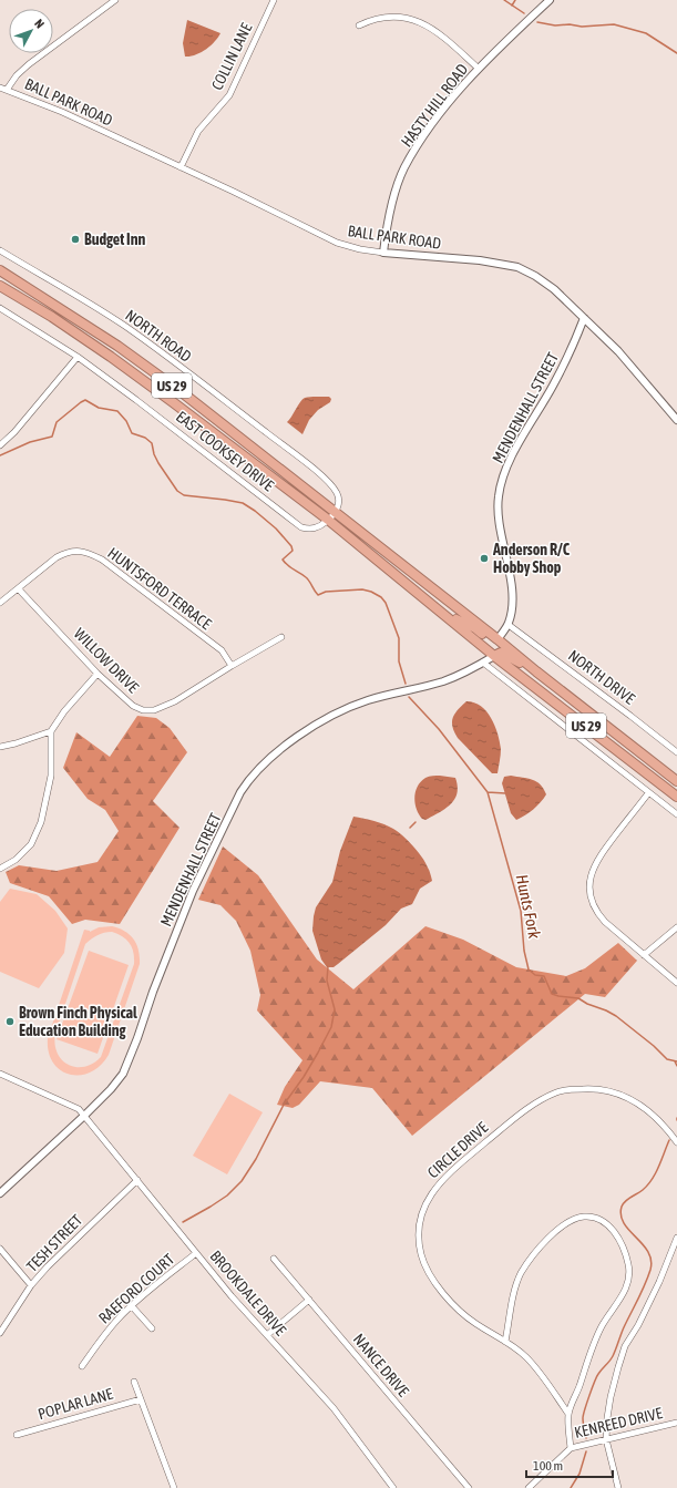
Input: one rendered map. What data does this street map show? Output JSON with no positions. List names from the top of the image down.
{
  "streets": {
    "highway": ["US 29"],
    "street": [
      "COLLIN LANE",
      "BALL PARK ROAD",
      "HASTY HILL ROAD",
      "NORTH ROAD",
      "MENDENHALL STREET",
      "EAST COOKSEY DRIVE",
      "HUNTSFORD TERRACE",
      "WILLOW DRIVE",
      "NORTH DRIVE",
      "CIRCLE DRIVE",
      "TESH STREET",
      "RAEFORD COURT",
      "BROOKDALE DRIVE",
      "NANCE DRIVE",
      "POPLAR LANE",
      "KENREED DRIVE"
    ]
  },
  "crossings": [
    ["COLLIN LANE", "BALL PARK ROAD"],
    ["BALL PARK ROAD", "HASTY HILL ROAD"],
    ["BALL PARK ROAD", "MENDENHALL STREET"],
    ["NORTH ROAD", "US 29"],
    ["NORTH ROAD", "EAST COOKSEY DRIVE"],
    ["US 29", "MENDENHALL STREET"],
    ["US 29", "EAST COOKSEY DRIVE"],
    ["MENDENHALL STREET", "NORTH DRIVE"],
    ["MENDENHALL STREET", "BROOKDALE DRIVE"],
    ["HUNTSFORD TERRACE", "WILLOW DRIVE"],
    ["TESH STREET", "BROOKDALE DRIVE"],
    ["RAEFORD COURT", "BROOKDALE DRIVE"]
  ],
  "water": ["Hunts Fork"],
  "places": ["Budget Inn", "Anderson R/C Hobby Shop", "Brown Finch Physical Education Building"],
  "scale_bar": "100 m",
  "north": "top right"
}
